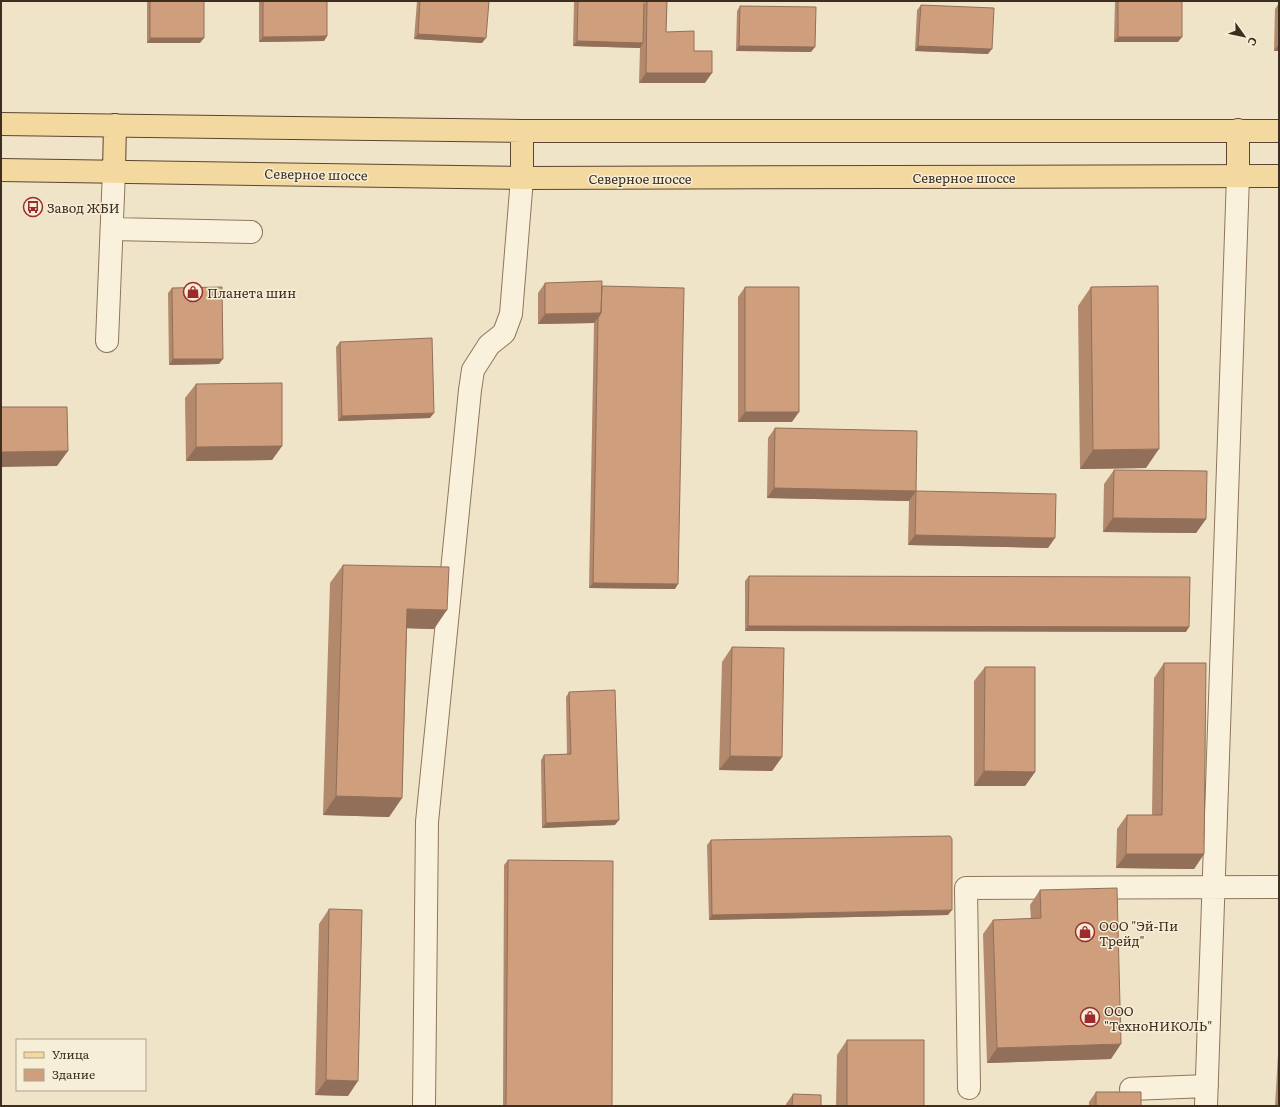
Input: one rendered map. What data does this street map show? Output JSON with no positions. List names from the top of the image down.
{
  "streets": {
    "main road": ["Северное шоссе"]
  },
  "places": {
    "bus stop": ["Завод ЖБИ"],
    "shop": ["Планета шин", "ООО \"Эй-Пи Трейд\"", "ООО \"ТехноНИКОЛЬ\""]
  },
  "legend": ["Улица", "Здание"],
  "north": "bottom right"
}
